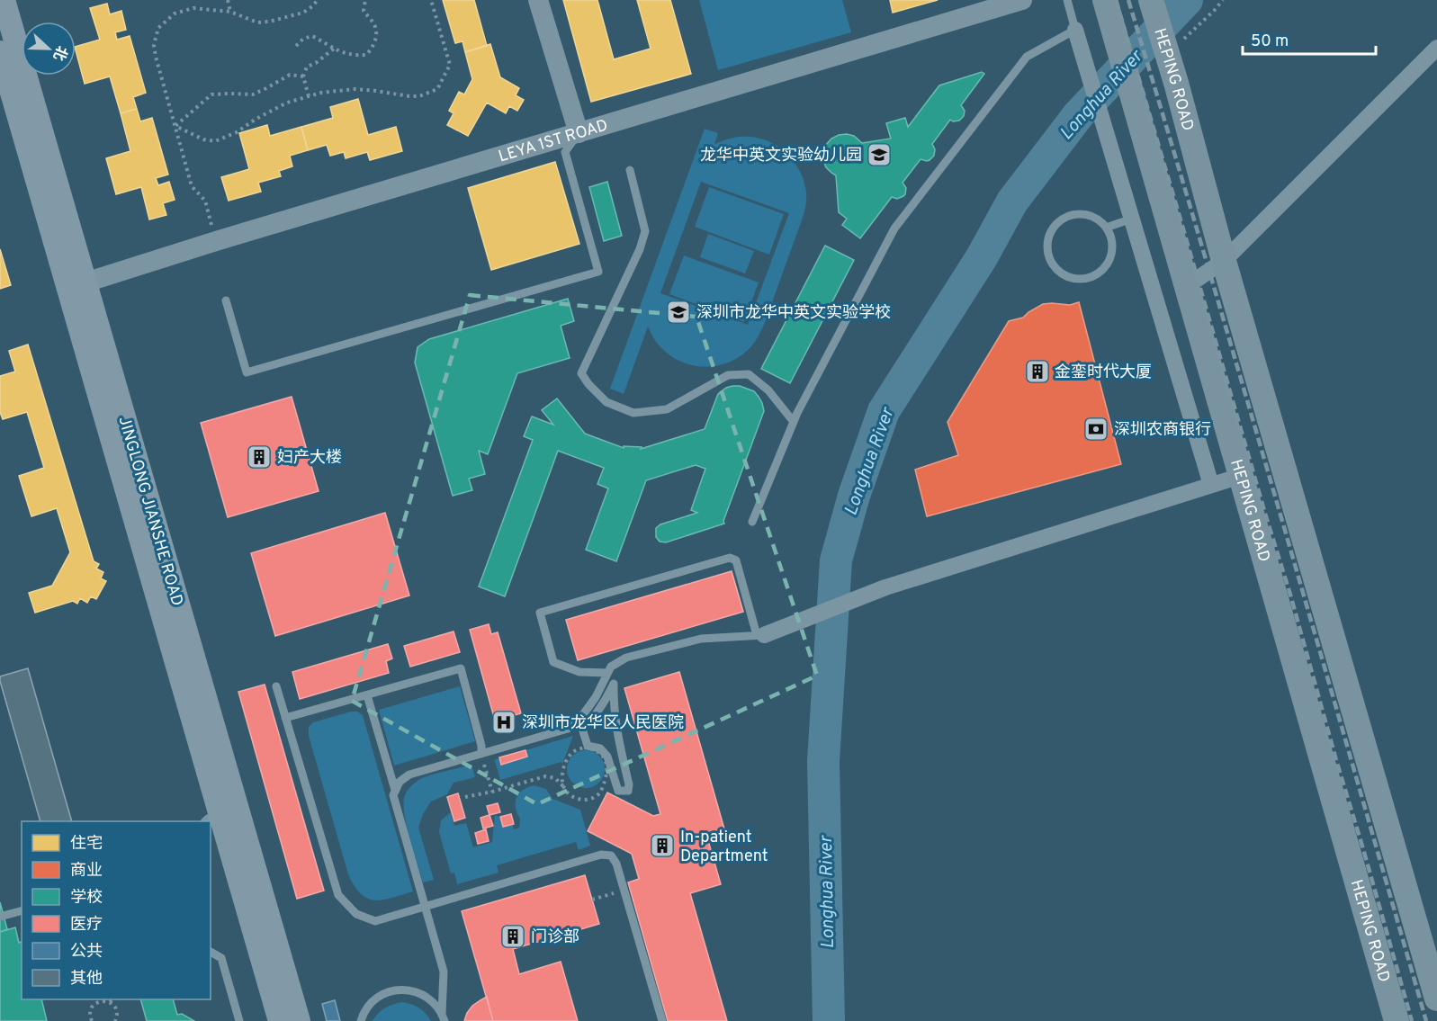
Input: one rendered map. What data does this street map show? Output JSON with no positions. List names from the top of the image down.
{
  "streets": {
    "main road": ["HEPING ROAD", "JINGLONG JIANSHE ROAD"],
    "street": ["LEYA 1ST ROAD"]
  },
  "crossings": [
    ["LEYA 1ST ROAD", "JINGLONG JIANSHE ROAD"]
  ],
  "water": ["Longhua River"],
  "places": {
    "school or university": ["龙华中英文实验幼儿园", "深圳市龙华中英文实验学校"],
    "building": [
      "金銮时代大厦",
      "妇产大楼",
      "In-patient Department",
      "门诊部"
    ],
    "bank": ["深圳农商银行"],
    "hospital": ["深圳市龙华区人民医院"]
  },
  "legend": [
    "住宅",
    "商业",
    "学校",
    "医疗",
    "公共",
    "其他"
  ],
  "scale_bar": "50 m",
  "north": "right"
}
